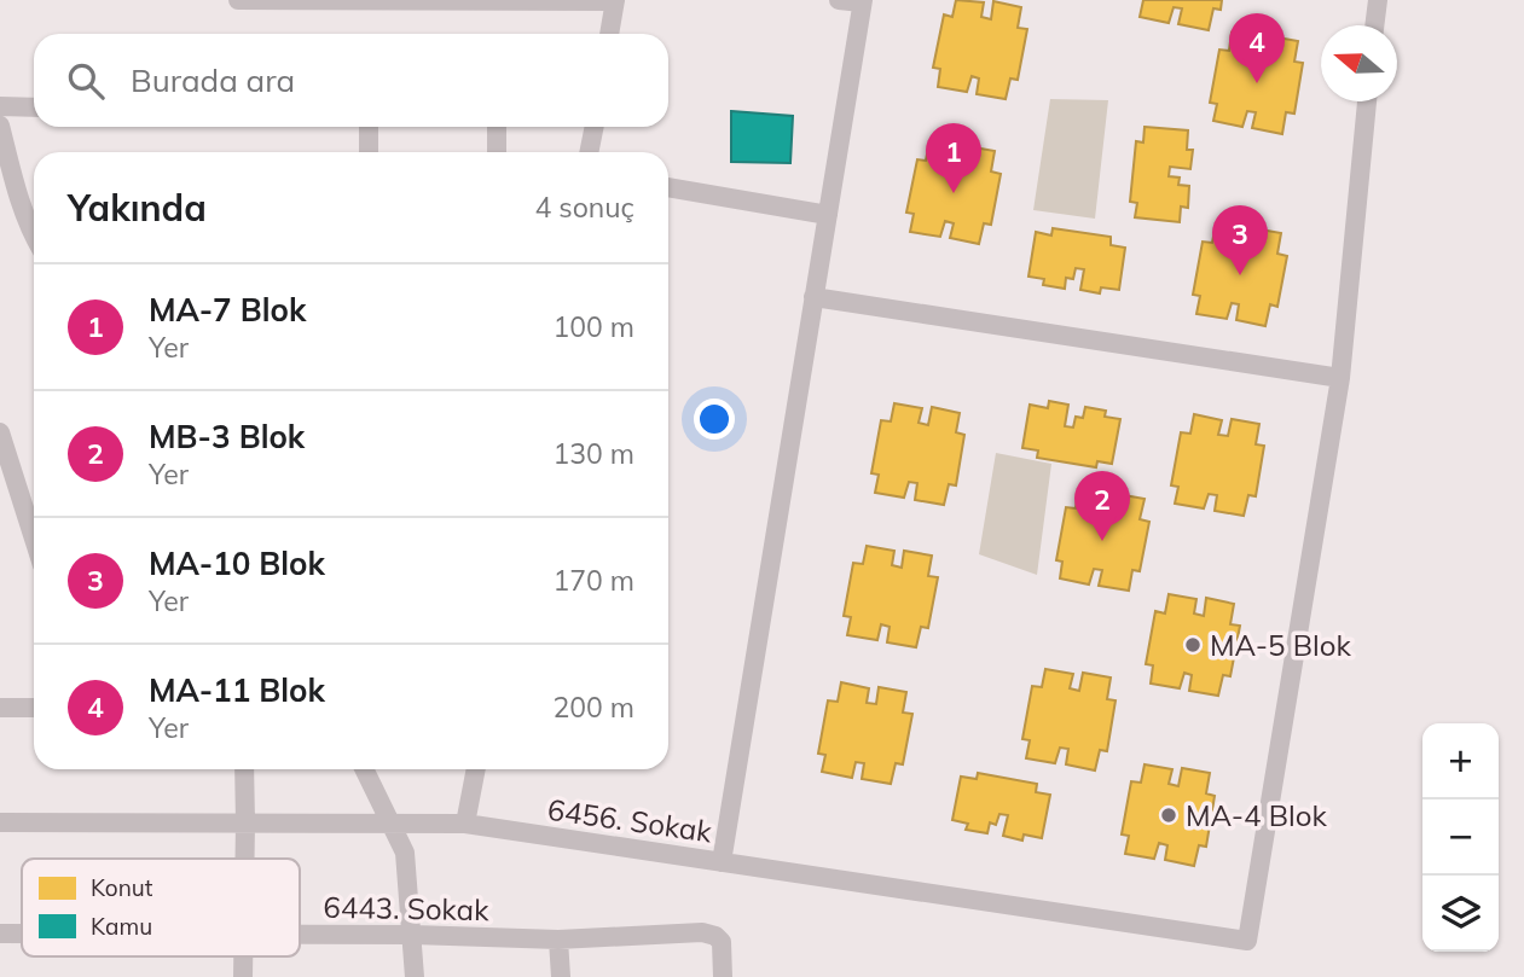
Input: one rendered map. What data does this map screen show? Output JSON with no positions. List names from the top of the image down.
{
  "streets": {
    "street": ["6456. Sokak", "6443. Sokak"]
  },
  "places": ["MA-5 Blok", "MA-4 Blok"],
  "legend": ["Konut", "Kamu"],
  "north": "left",
  "page": {
    "pins": [
      "4",
      "1",
      "3",
      "2"
    ],
    "search": "Burada ara",
    "heading": ["Yakında", "4 sonuç"],
    "list": [
      {
        "mark": "1",
        "name": "MA-7 Blok",
        "note": "Yer",
        "value": "100 m"
      },
      {
        "mark": "2",
        "name": "MB-3 Blok",
        "note": "Yer",
        "value": "130 m"
      },
      {
        "mark": "3",
        "name": "MA-10 Blok",
        "note": "Yer",
        "value": "170 m"
      },
      {
        "mark": "4",
        "name": "MA-11 Blok",
        "note": "Yer",
        "value": "200 m"
      }
    ],
    "map_buttons": ["+", "−"]
  }
}
